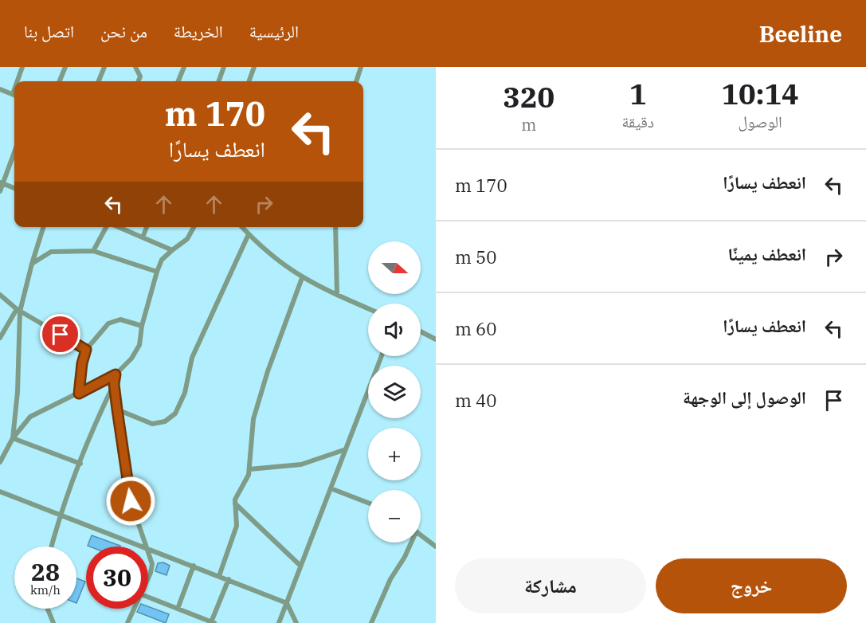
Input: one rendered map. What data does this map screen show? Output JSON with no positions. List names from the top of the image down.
{
  "north": "right",
  "page": {
    "header": "Beeline",
    "nav": [
      "الرئيسية",
      "الخريطة",
      "من نحن",
      "اتصل بنا"
    ],
    "eta": [
      "10:14",
      "الوصول",
      "1",
      "دقيقة",
      "320",
      "m"
    ],
    "turn": ["170 m", "انعطف يسارًا"],
    "list": [
      {
        "name": "انعطف يسارًا",
        "value": "170 m"
      },
      {
        "name": "انعطف يمينًا",
        "value": "50 m"
      },
      {
        "name": "انعطف يسارًا",
        "value": "60 m"
      },
      {
        "name": "الوصول إلى الوجهة",
        "value": "40 m"
      }
    ],
    "map_buttons": ["+", "−"],
    "speed": "28 km/h",
    "limit": "30",
    "buttons": ["خروج", "مشاركة"]
  }
}
